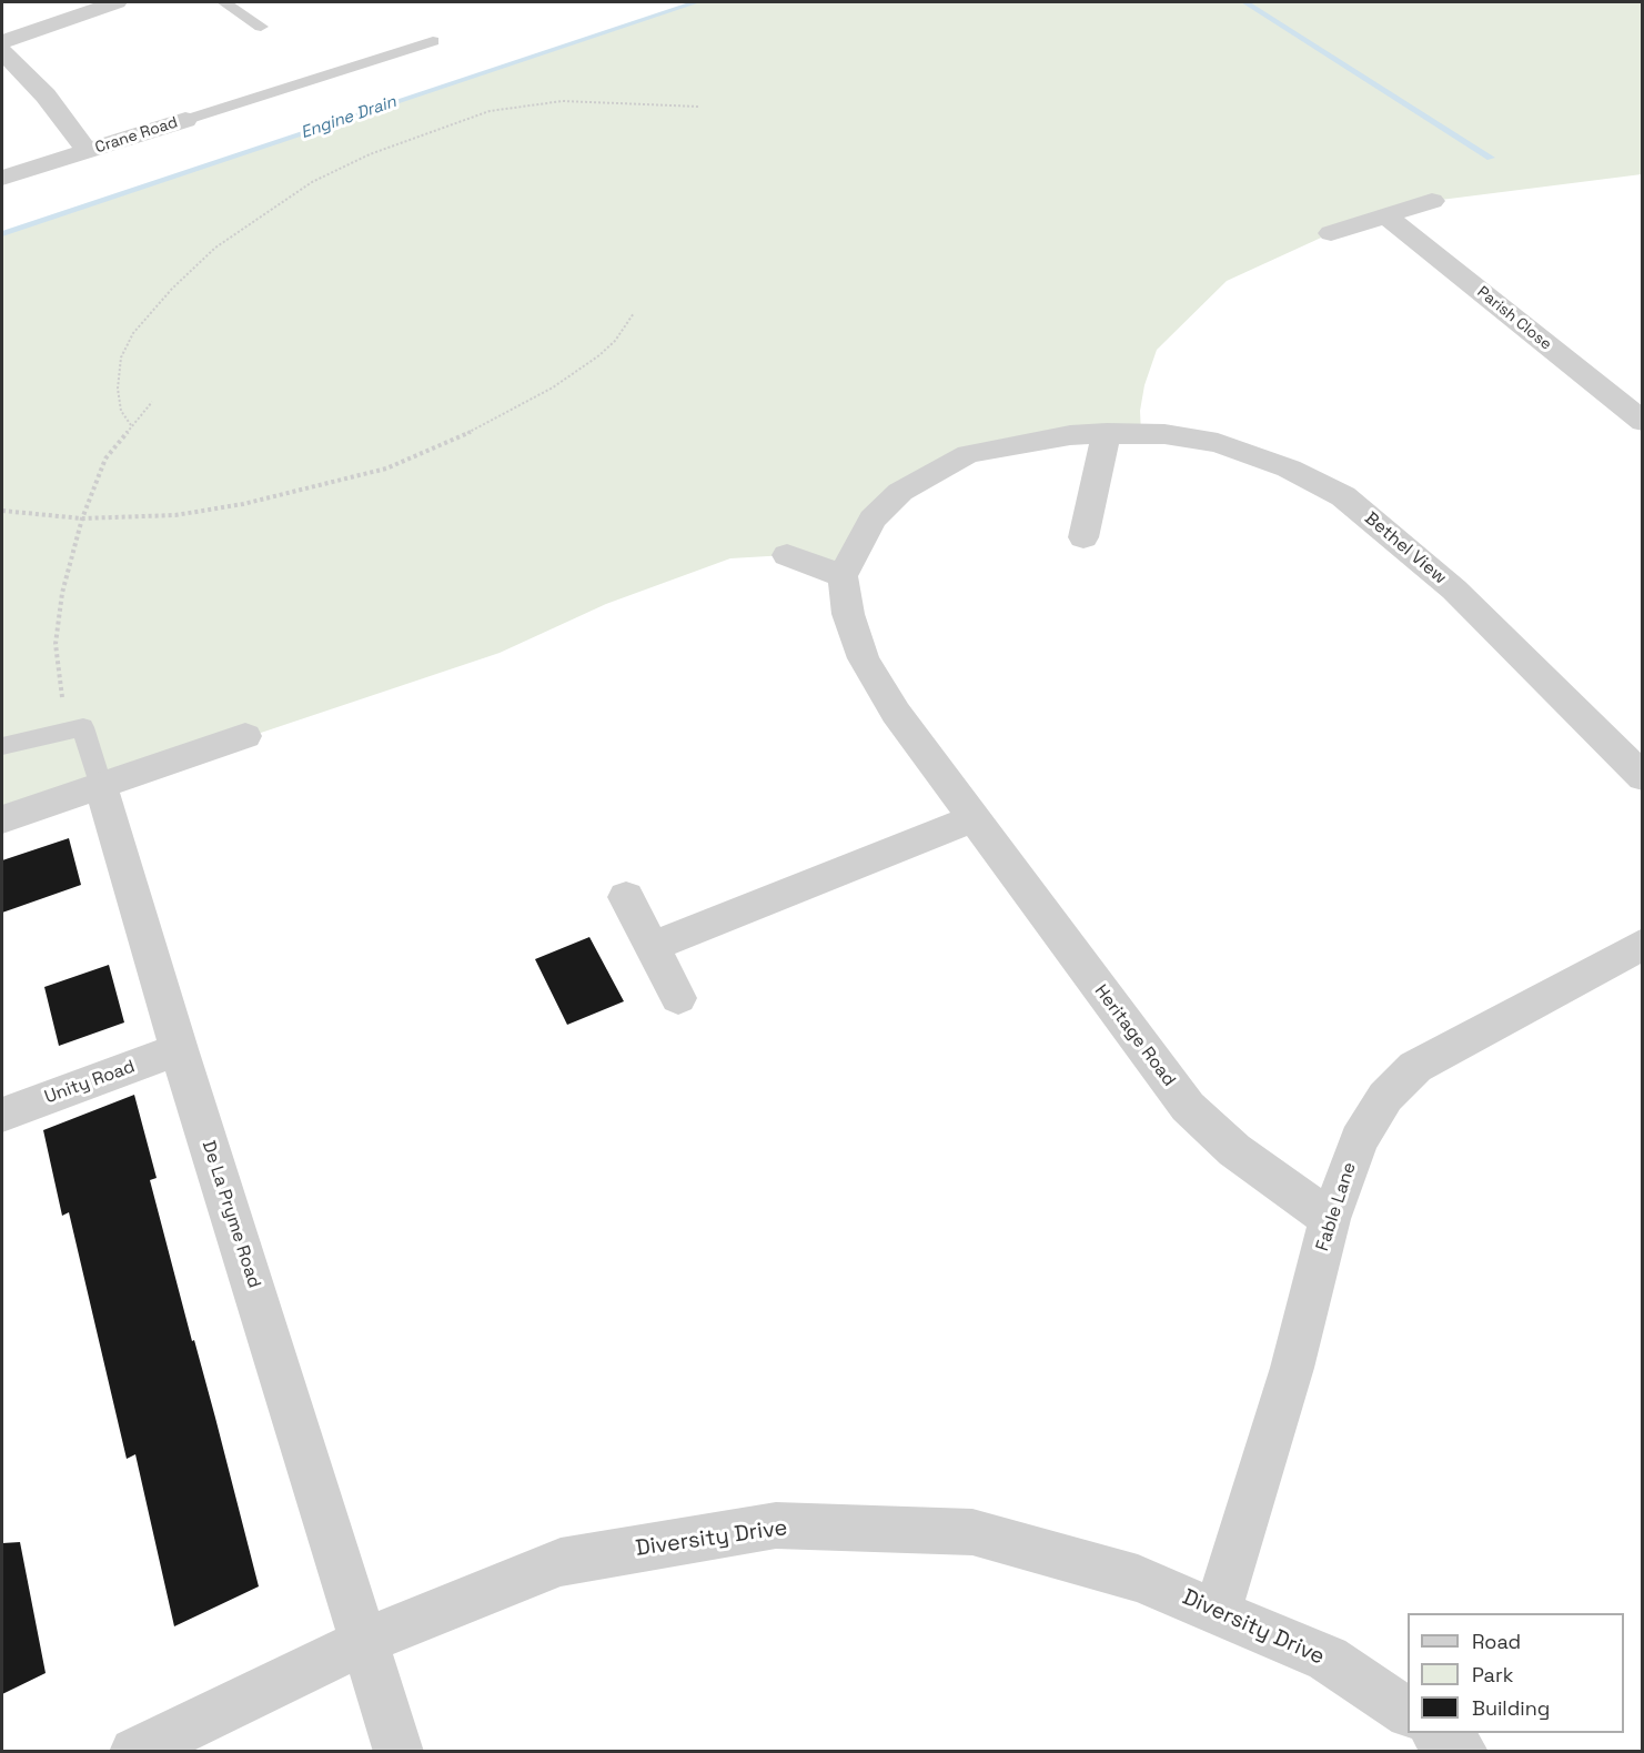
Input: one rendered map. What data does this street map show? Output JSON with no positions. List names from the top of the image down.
{
  "streets": {
    "street": [
      "Crane Road",
      "Parish Close",
      "Bethel View",
      "Heritage Road",
      "Unity Road",
      "Fable Lane",
      "De La Pryme Road",
      "Diversity Drive"
    ]
  },
  "crossings": [
    ["Bethel View", "Heritage Road"],
    ["Heritage Road", "Fable Lane"],
    ["Unity Road", "De La Pryme Road"],
    ["Fable Lane", "Diversity Drive"],
    ["De La Pryme Road", "Diversity Drive"]
  ],
  "water": ["Engine Drain"],
  "legend": ["Road", "Park", "Building"]
}
